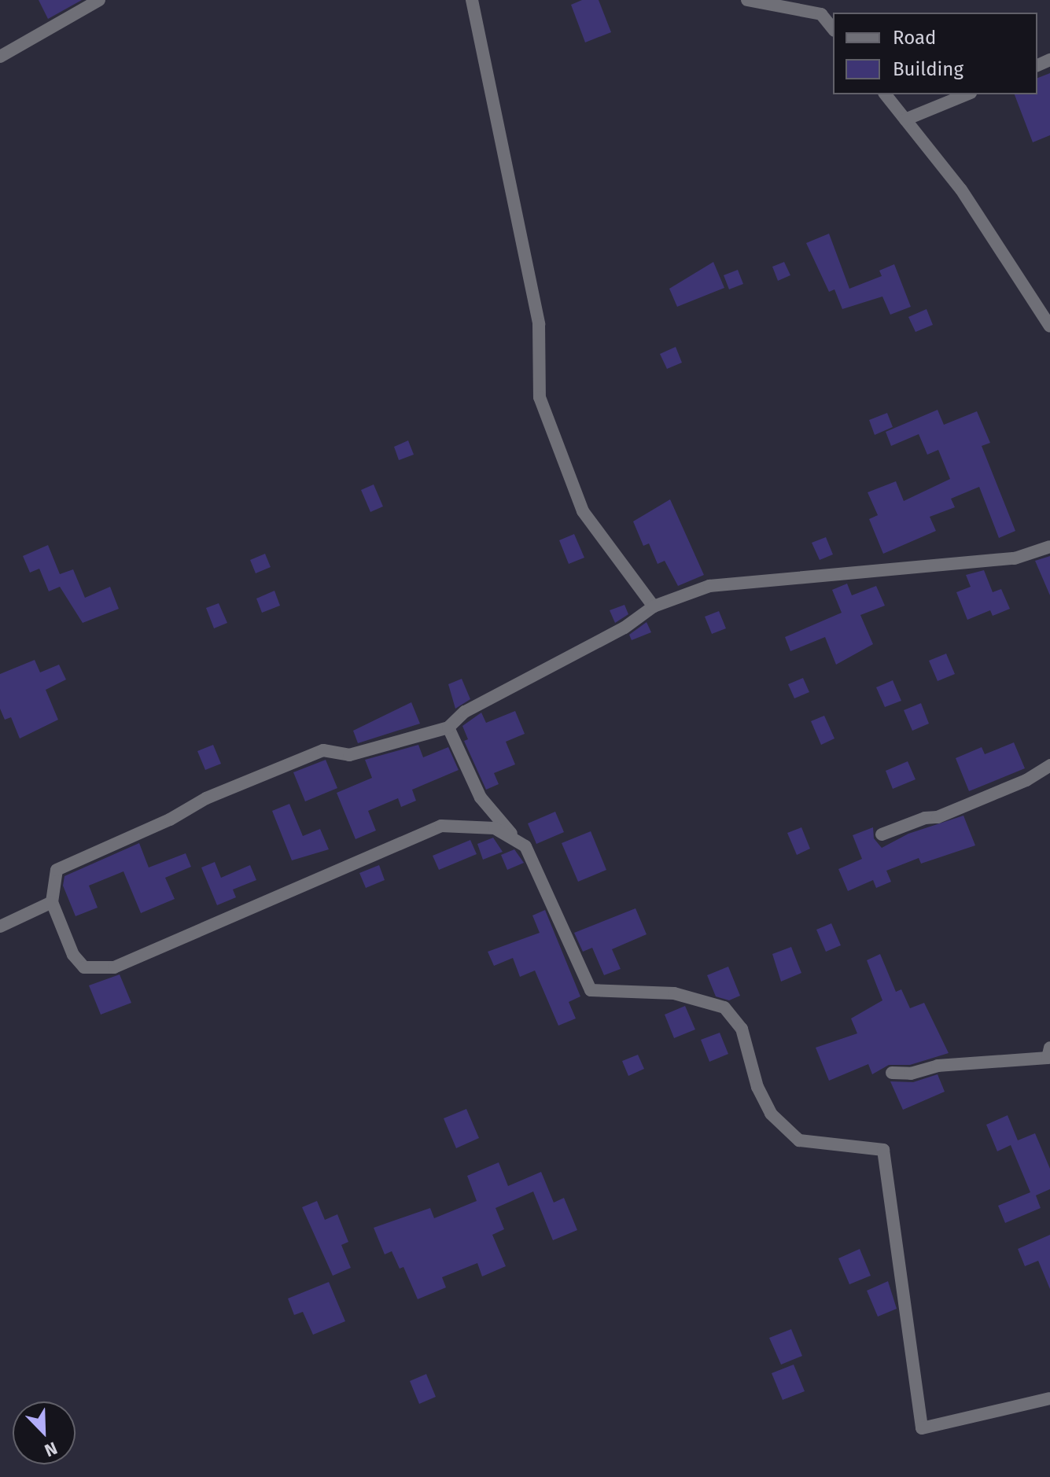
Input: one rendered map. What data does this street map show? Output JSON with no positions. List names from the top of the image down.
{
  "legend": ["Road", "Building"],
  "north": "bottom right"
}
